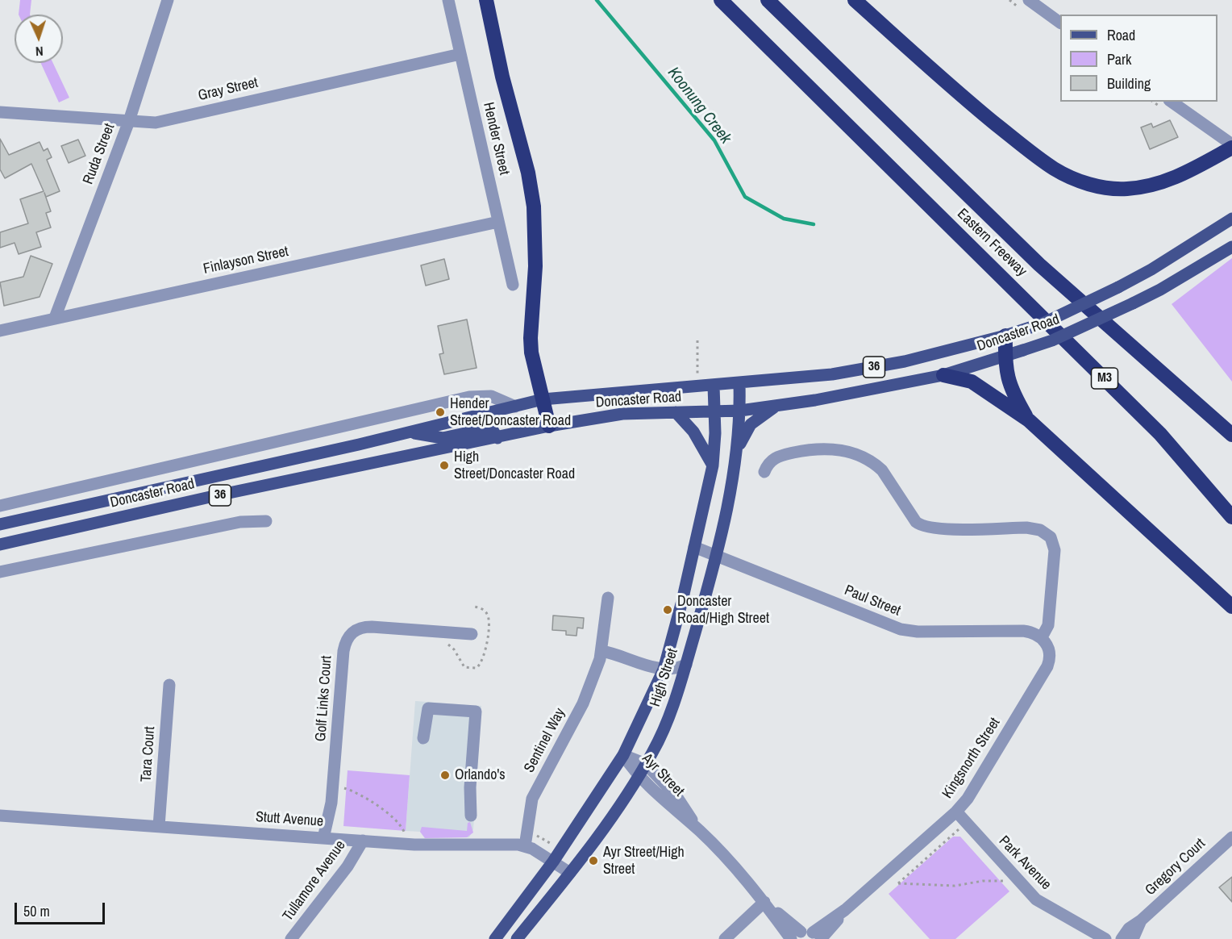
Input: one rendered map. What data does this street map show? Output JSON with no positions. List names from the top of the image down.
{
  "streets": {
    "highway": ["Eastern Freeway", "M3"],
    "main road": ["Doncaster Road", "36", "High Street"],
    "street": [
      "Gray Street",
      "Hender Street",
      "Ruda Street",
      "Finlayson Street",
      "Paul Street",
      "Golf Links Court",
      "Sentinel Way",
      "Tara Court",
      "Kingsnorth Street",
      "Ayr Street",
      "Stutt Avenue",
      "Park Avenue",
      "Gregory Court",
      "Tullamore Avenue"
    ]
  },
  "crossings": [
    ["Gray Street", "Hender Street"],
    ["Gray Street", "Ruda Street"],
    ["Hender Street", "Finlayson Street"],
    ["Ruda Street", "Finlayson Street"],
    ["Doncaster Road", "High Street"],
    ["Paul Street", "High Street"],
    ["Paul Street", "Kingsnorth Street"],
    ["High Street", "Ayr Street"],
    ["High Street", "Stutt Avenue"],
    ["Golf Links Court", "Stutt Avenue"],
    ["Sentinel Way", "Stutt Avenue"],
    ["Tara Court", "Stutt Avenue"],
    ["Kingsnorth Street", "Ayr Street"],
    ["Kingsnorth Street", "Park Avenue"],
    ["Stutt Avenue", "Tullamore Avenue"]
  ],
  "water": ["Koonung Creek"],
  "places": [
    "Hender Street/Doncaster Road",
    "High Street/Doncaster Road",
    "Doncaster Road/High Street",
    "Orlando's",
    "Ayr Street/High Street"
  ],
  "legend": ["Road", "Park", "Building"],
  "scale_bar": "50 m",
  "north": "bottom"
}
